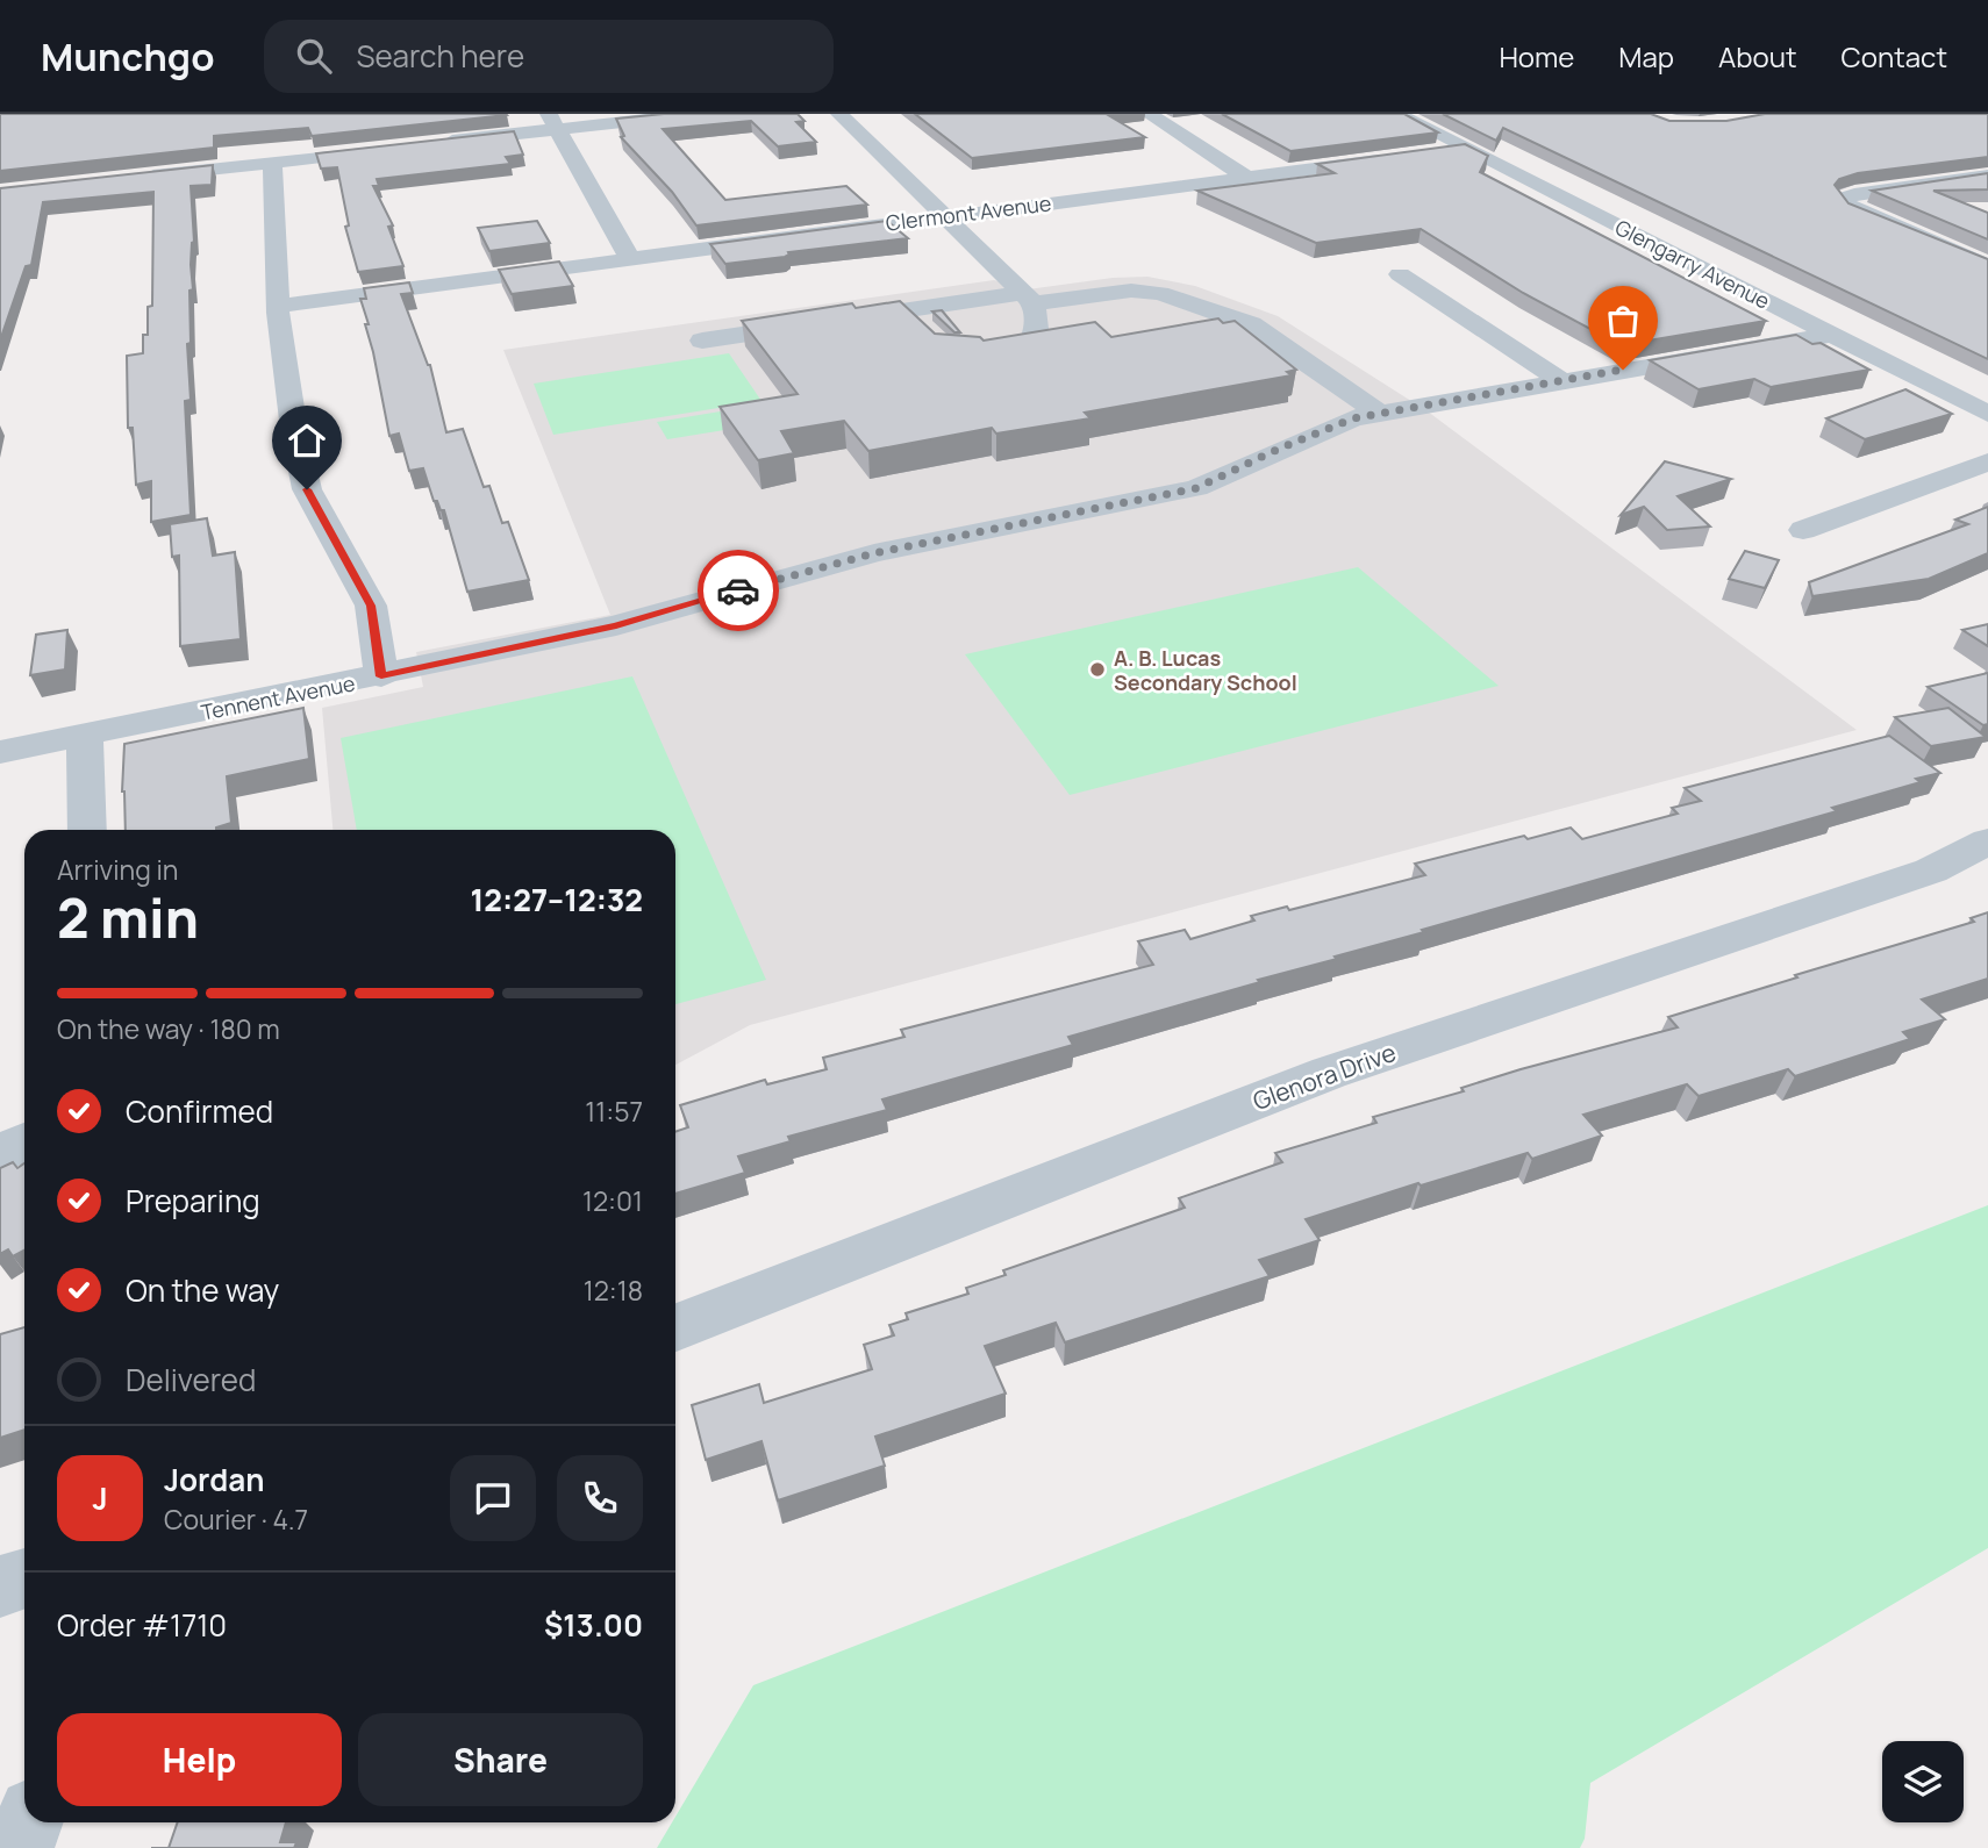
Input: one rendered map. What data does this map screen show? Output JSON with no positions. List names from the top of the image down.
{
  "streets": {
    "street": [
      "Clermont Avenue",
      "Glengarry Avenue",
      "Tennent Avenue",
      "Glenora Drive"
    ]
  },
  "crossings": [
    ["Glengarry Avenue", "Tennent Avenue"]
  ],
  "places": ["A. B. Lucas Secondary School"],
  "page": {
    "header": "Munchgo",
    "search": "Search here",
    "nav": [
      "Home",
      "Map",
      "About",
      "Contact"
    ],
    "heading": ["2 min", "Arriving in", "12:27–12:32"],
    "panel": [
      "Jordan",
      "Courier · 4.7",
      "Order #1710",
      "$13.00"
    ],
    "bar": "On the way · 180 m",
    "list": [
      ["Confirmed", "11:57"],
      ["Preparing", "12:01"],
      ["On the way", "12:18"],
      "Delivered"
    ],
    "round": "J",
    "buttons": ["Help", "Share"]
  }
}
